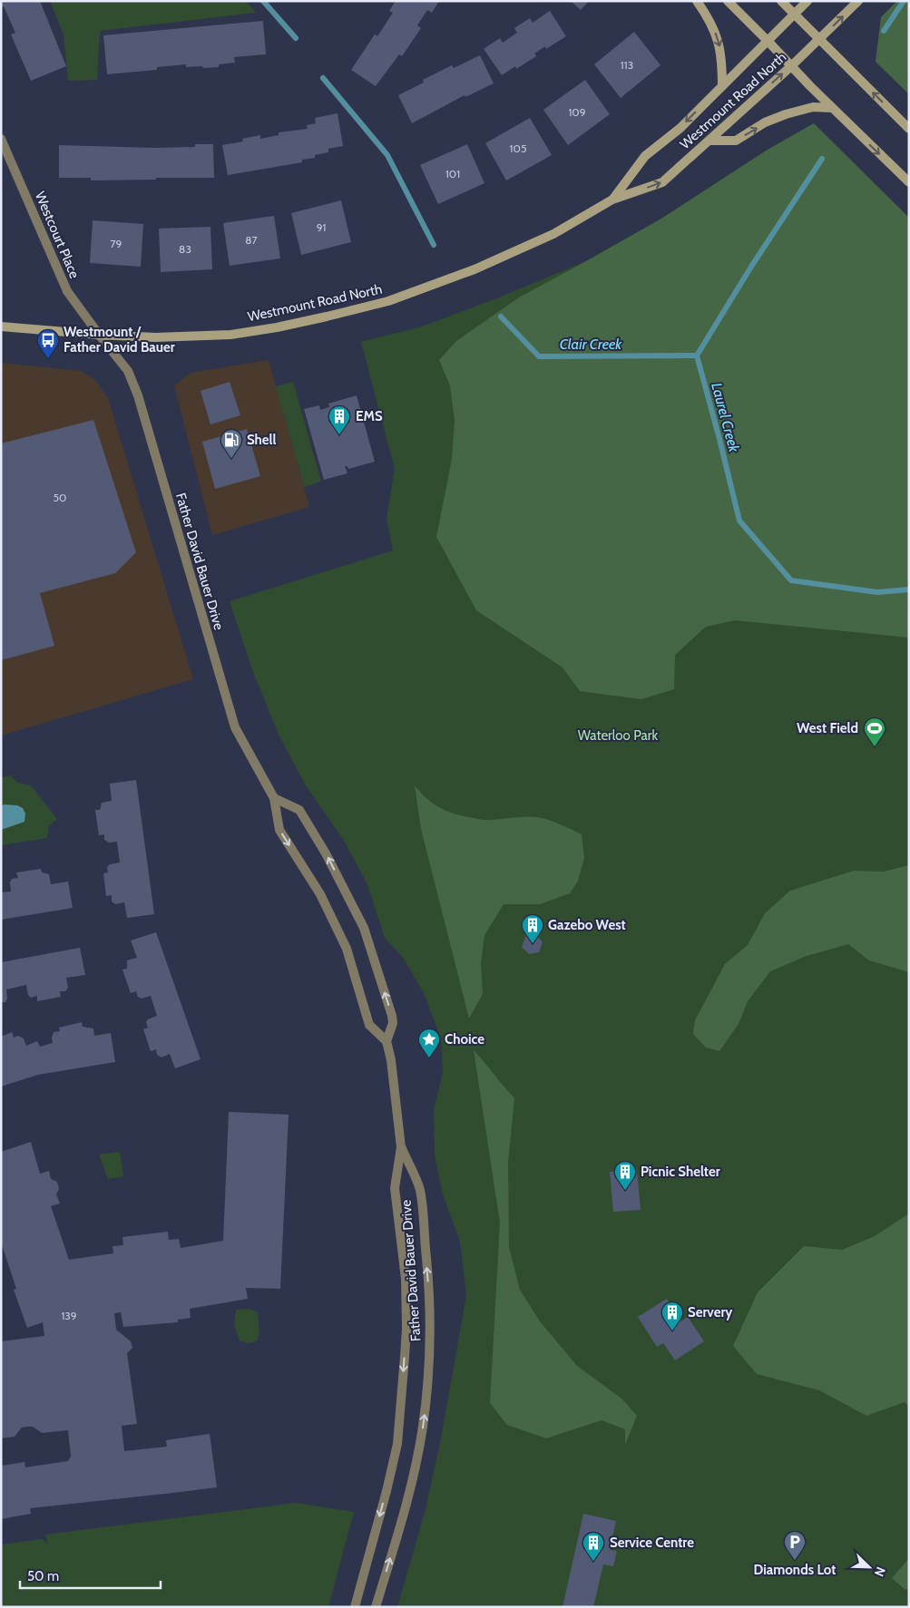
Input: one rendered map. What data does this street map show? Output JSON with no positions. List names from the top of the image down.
{
  "streets": {
    "main road": ["Westmount Road North"],
    "street": ["Westcourt Place", "Father David Bauer Drive"]
  },
  "crossings": [
    ["Westmount Road North", "Westcourt Place"],
    ["Westmount Road North", "Father David Bauer Drive"],
    ["Westcourt Place", "Father David Bauer Drive"]
  ],
  "water": ["Clair Creek", "Laurel Creek"],
  "parks": ["Waterloo Park"],
  "places": {
    "bus stop": ["Westmount / Father David Bauer"],
    "building": [
      "EMS",
      "Gazebo West",
      "Picnic Shelter",
      "Servery",
      "Service Centre"
    ],
    "fuel station": ["Shell"],
    "sports": ["West Field"],
    "place": ["Choice"],
    "parking": ["Diamonds Lot"]
  },
  "house_numbers": [
    "113",
    "109",
    "105",
    "101",
    "91",
    "87",
    "79",
    "83",
    "50",
    "139"
  ],
  "scale_bar": "50 m",
  "north": "bottom right"
}
